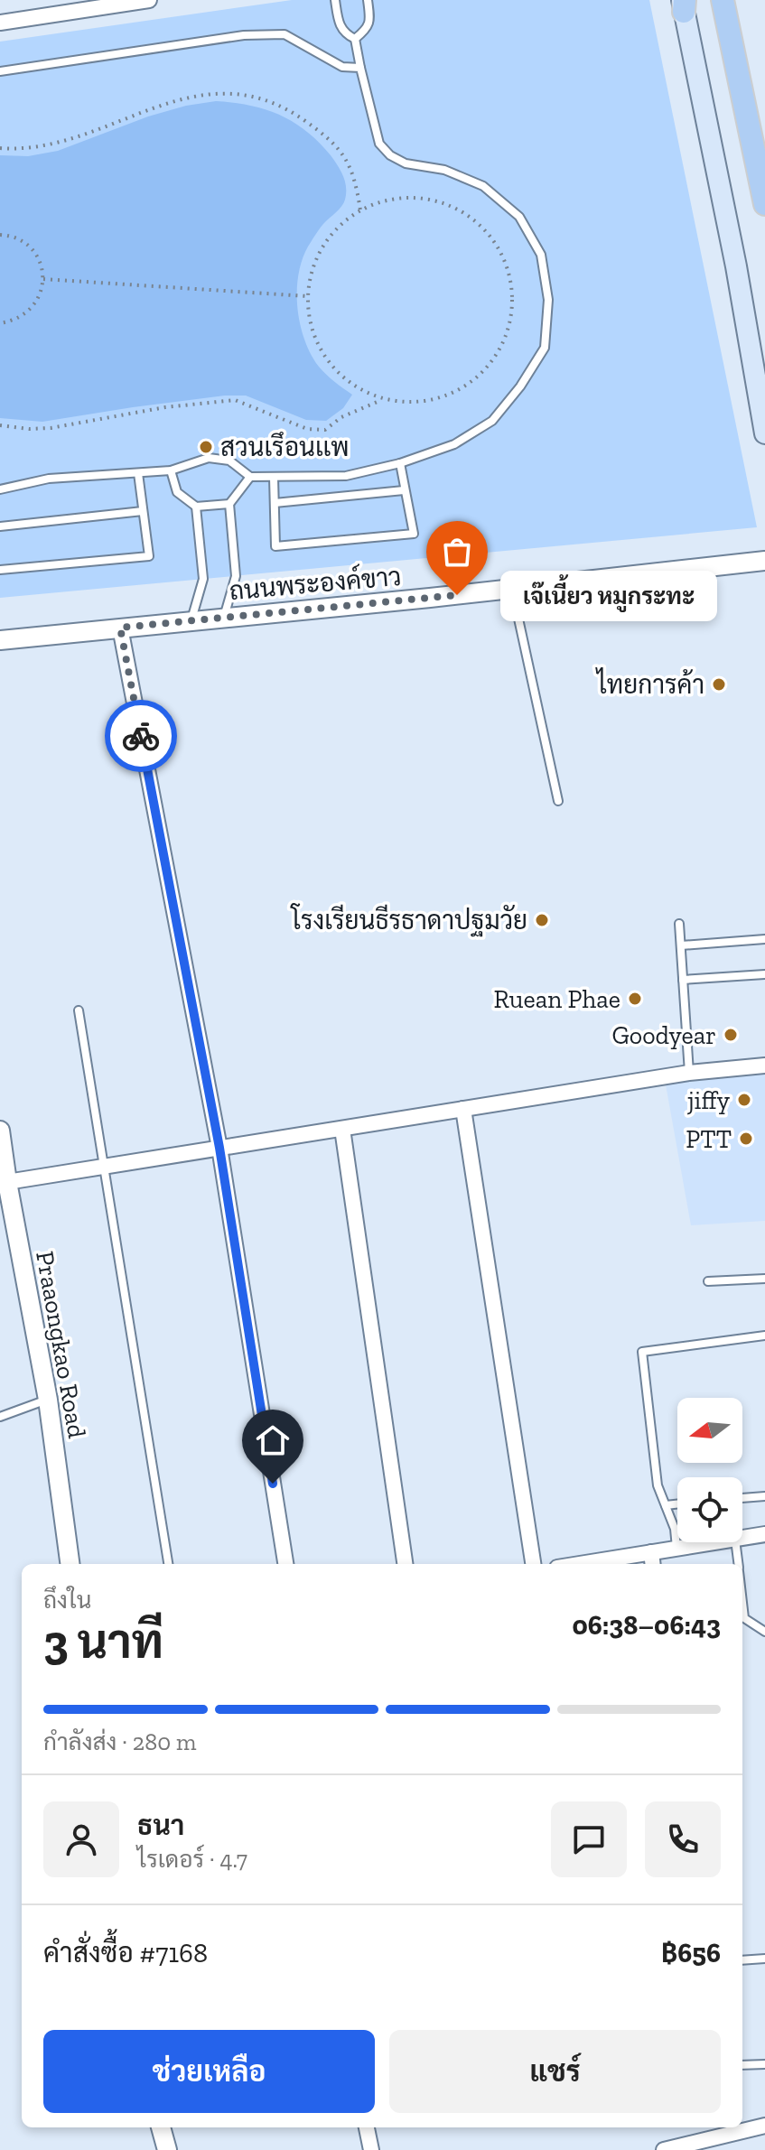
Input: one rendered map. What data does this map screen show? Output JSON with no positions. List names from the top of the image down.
{
  "streets": {
    "street": ["ถนนพระองค์ขาว", "Praaongkao Road"]
  },
  "places": [
    "สวนเรึอนเเพ",
    "เจ๊เนี้ยว หมูกระทะ",
    "ไทยการค้า",
    "โรงเรียนธีรธาดาปฐมวัย",
    "Ruean Phae",
    "Goodyear",
    "jiffy",
    "PTT"
  ],
  "north": "left",
  "page": {
    "bubble": "เจ๊เนี้ยว หมูกระทะ",
    "heading": ["3 นาที", "ถึงใน", "06:38–06:43"],
    "panel": [
      "ธนา",
      "ไรเดอร์ · 4.7",
      "คำสั่งซื้อ #7168",
      "฿656"
    ],
    "bar": "กำลังส่ง · 280 m",
    "buttons": ["ช่วยเหลือ", "แชร์"]
  }
}
